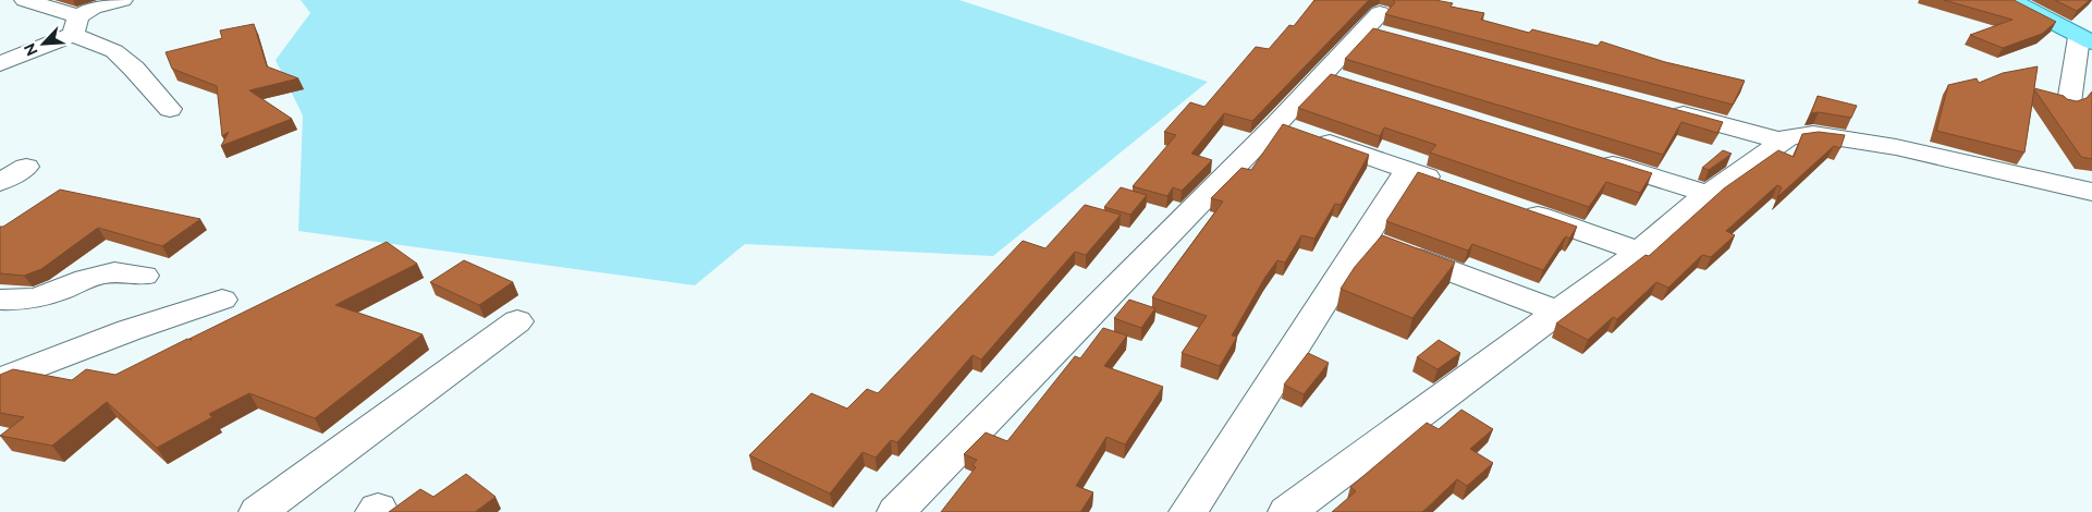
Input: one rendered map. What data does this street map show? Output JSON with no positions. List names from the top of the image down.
{
  "north": "bottom left"
}
